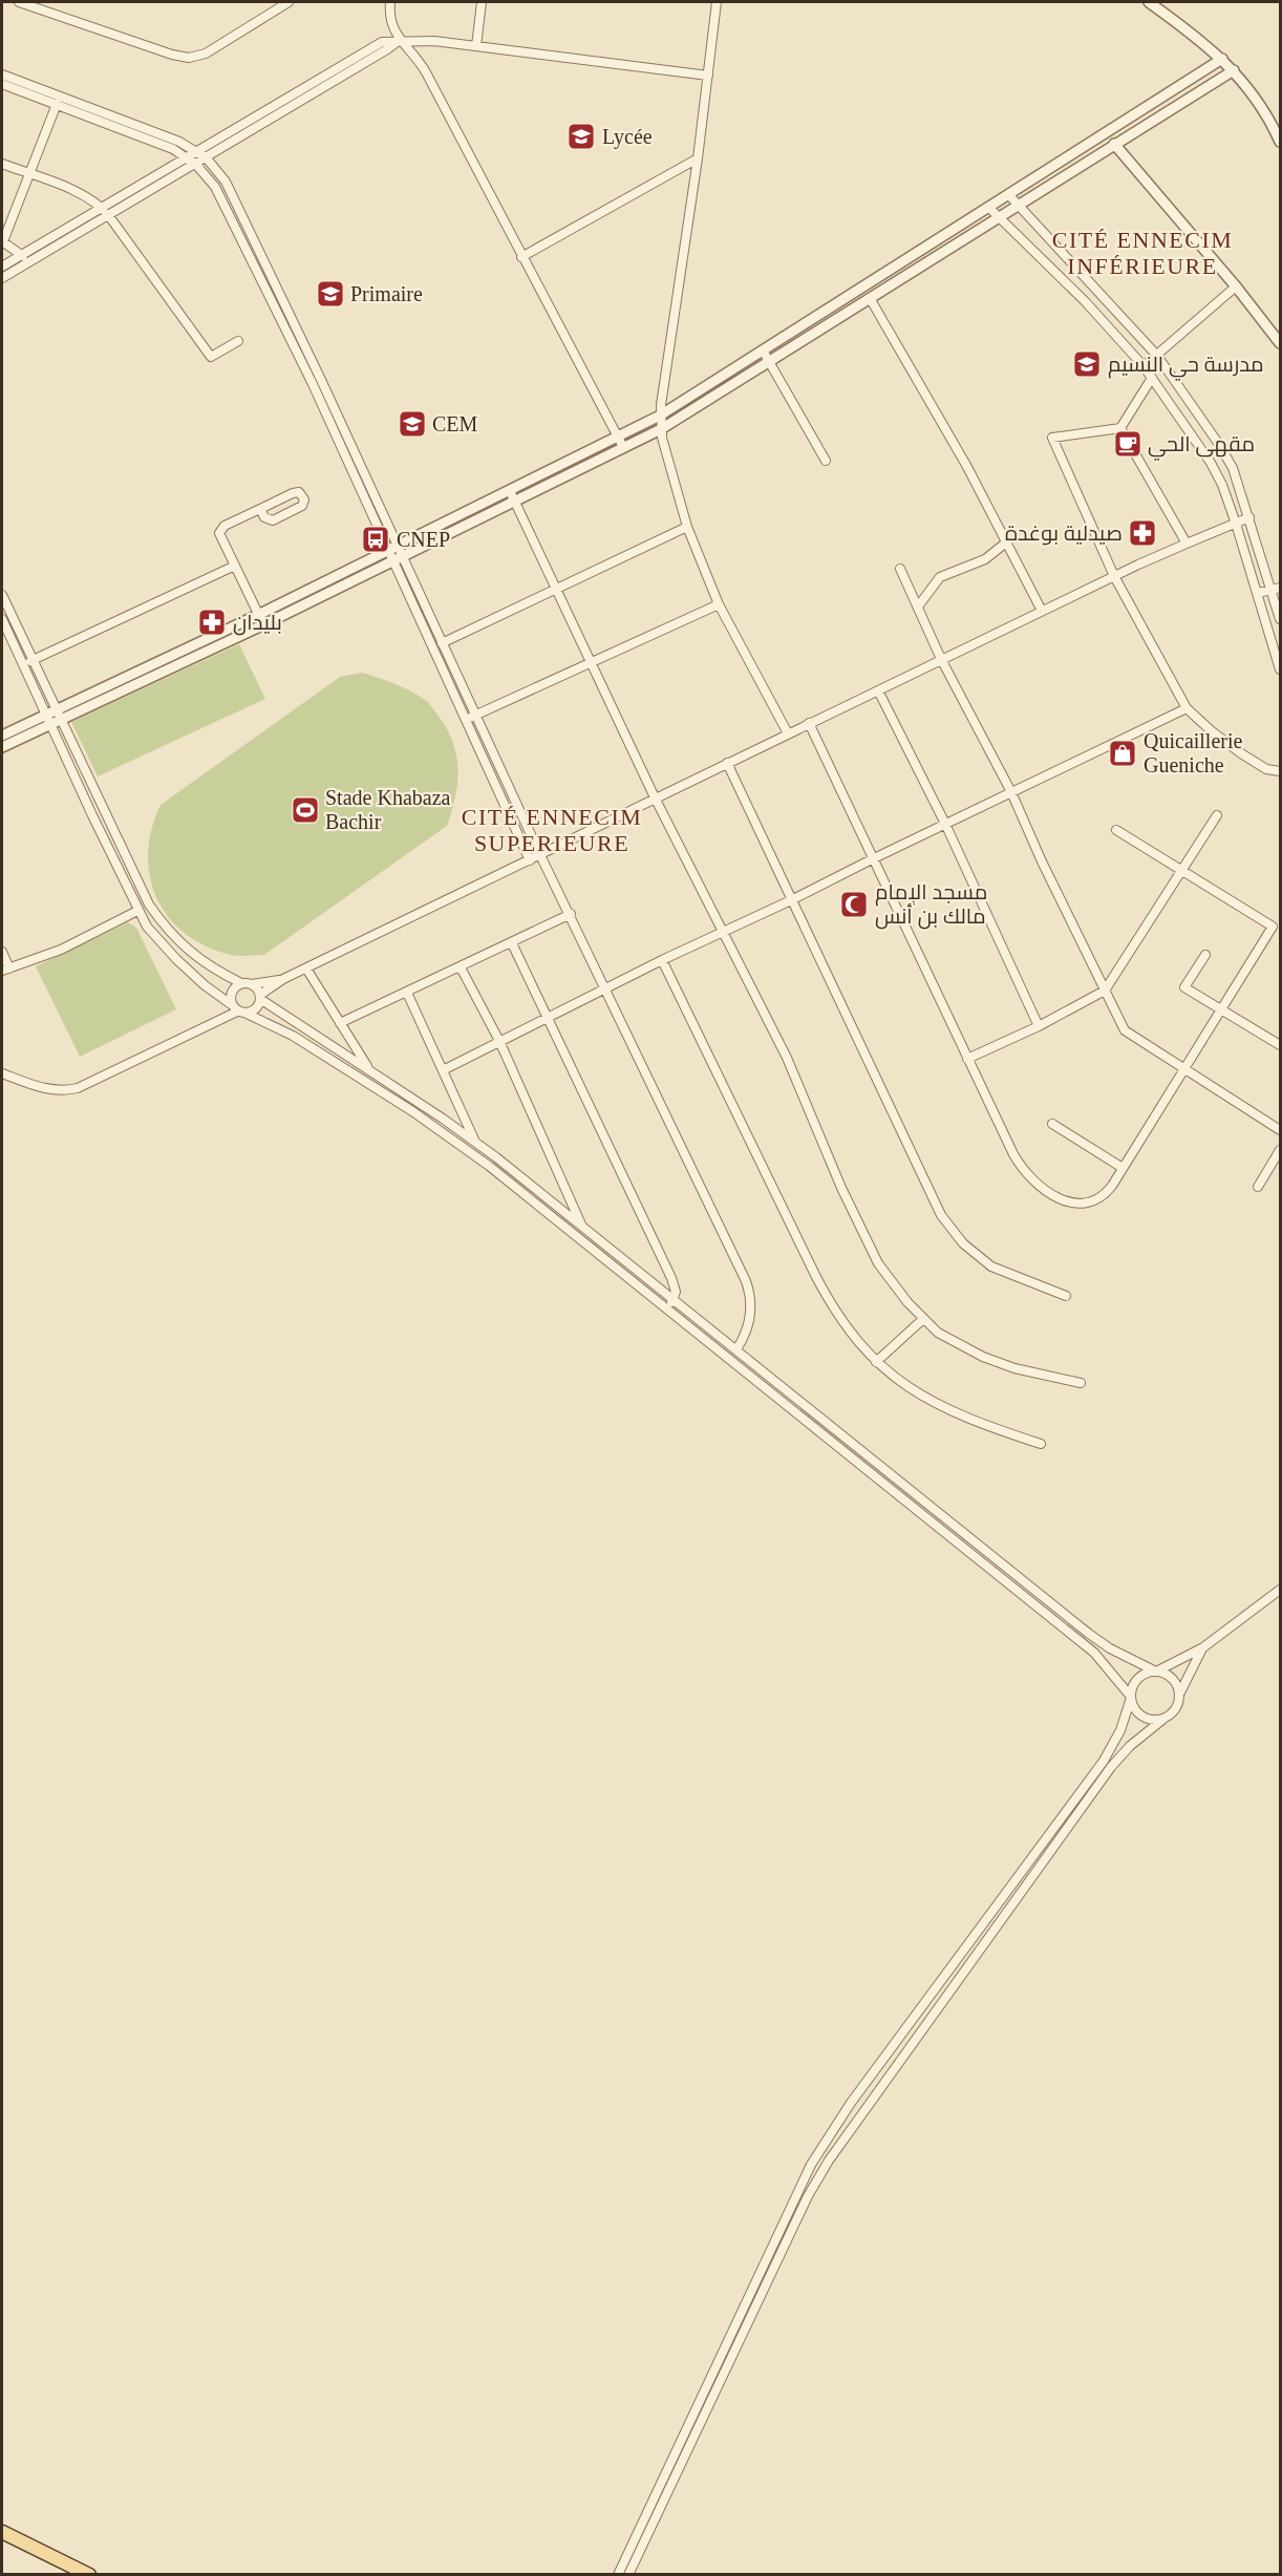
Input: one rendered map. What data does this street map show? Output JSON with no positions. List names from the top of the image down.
{
  "districts": ["CITÉ ENNECIM INFÉRIEURE", "CITÉ ENNECIM SUPERIEURE"],
  "places": {
    "school or university": [
      "Lycée",
      "Primaire",
      "مدرسة حي النسيم",
      "CEM"
    ],
    "cafe": ["مقهى الحي"],
    "pharmacy": ["صيدلية بوغدة", "بليدان"],
    "bus stop": ["CNEP"],
    "shop": ["Quicaillerie Gueniche"],
    "sports": ["Stade Khabaza Bachir"],
    "mosque": ["مسجد الإمام مالك بن أنس"]
  }
}
